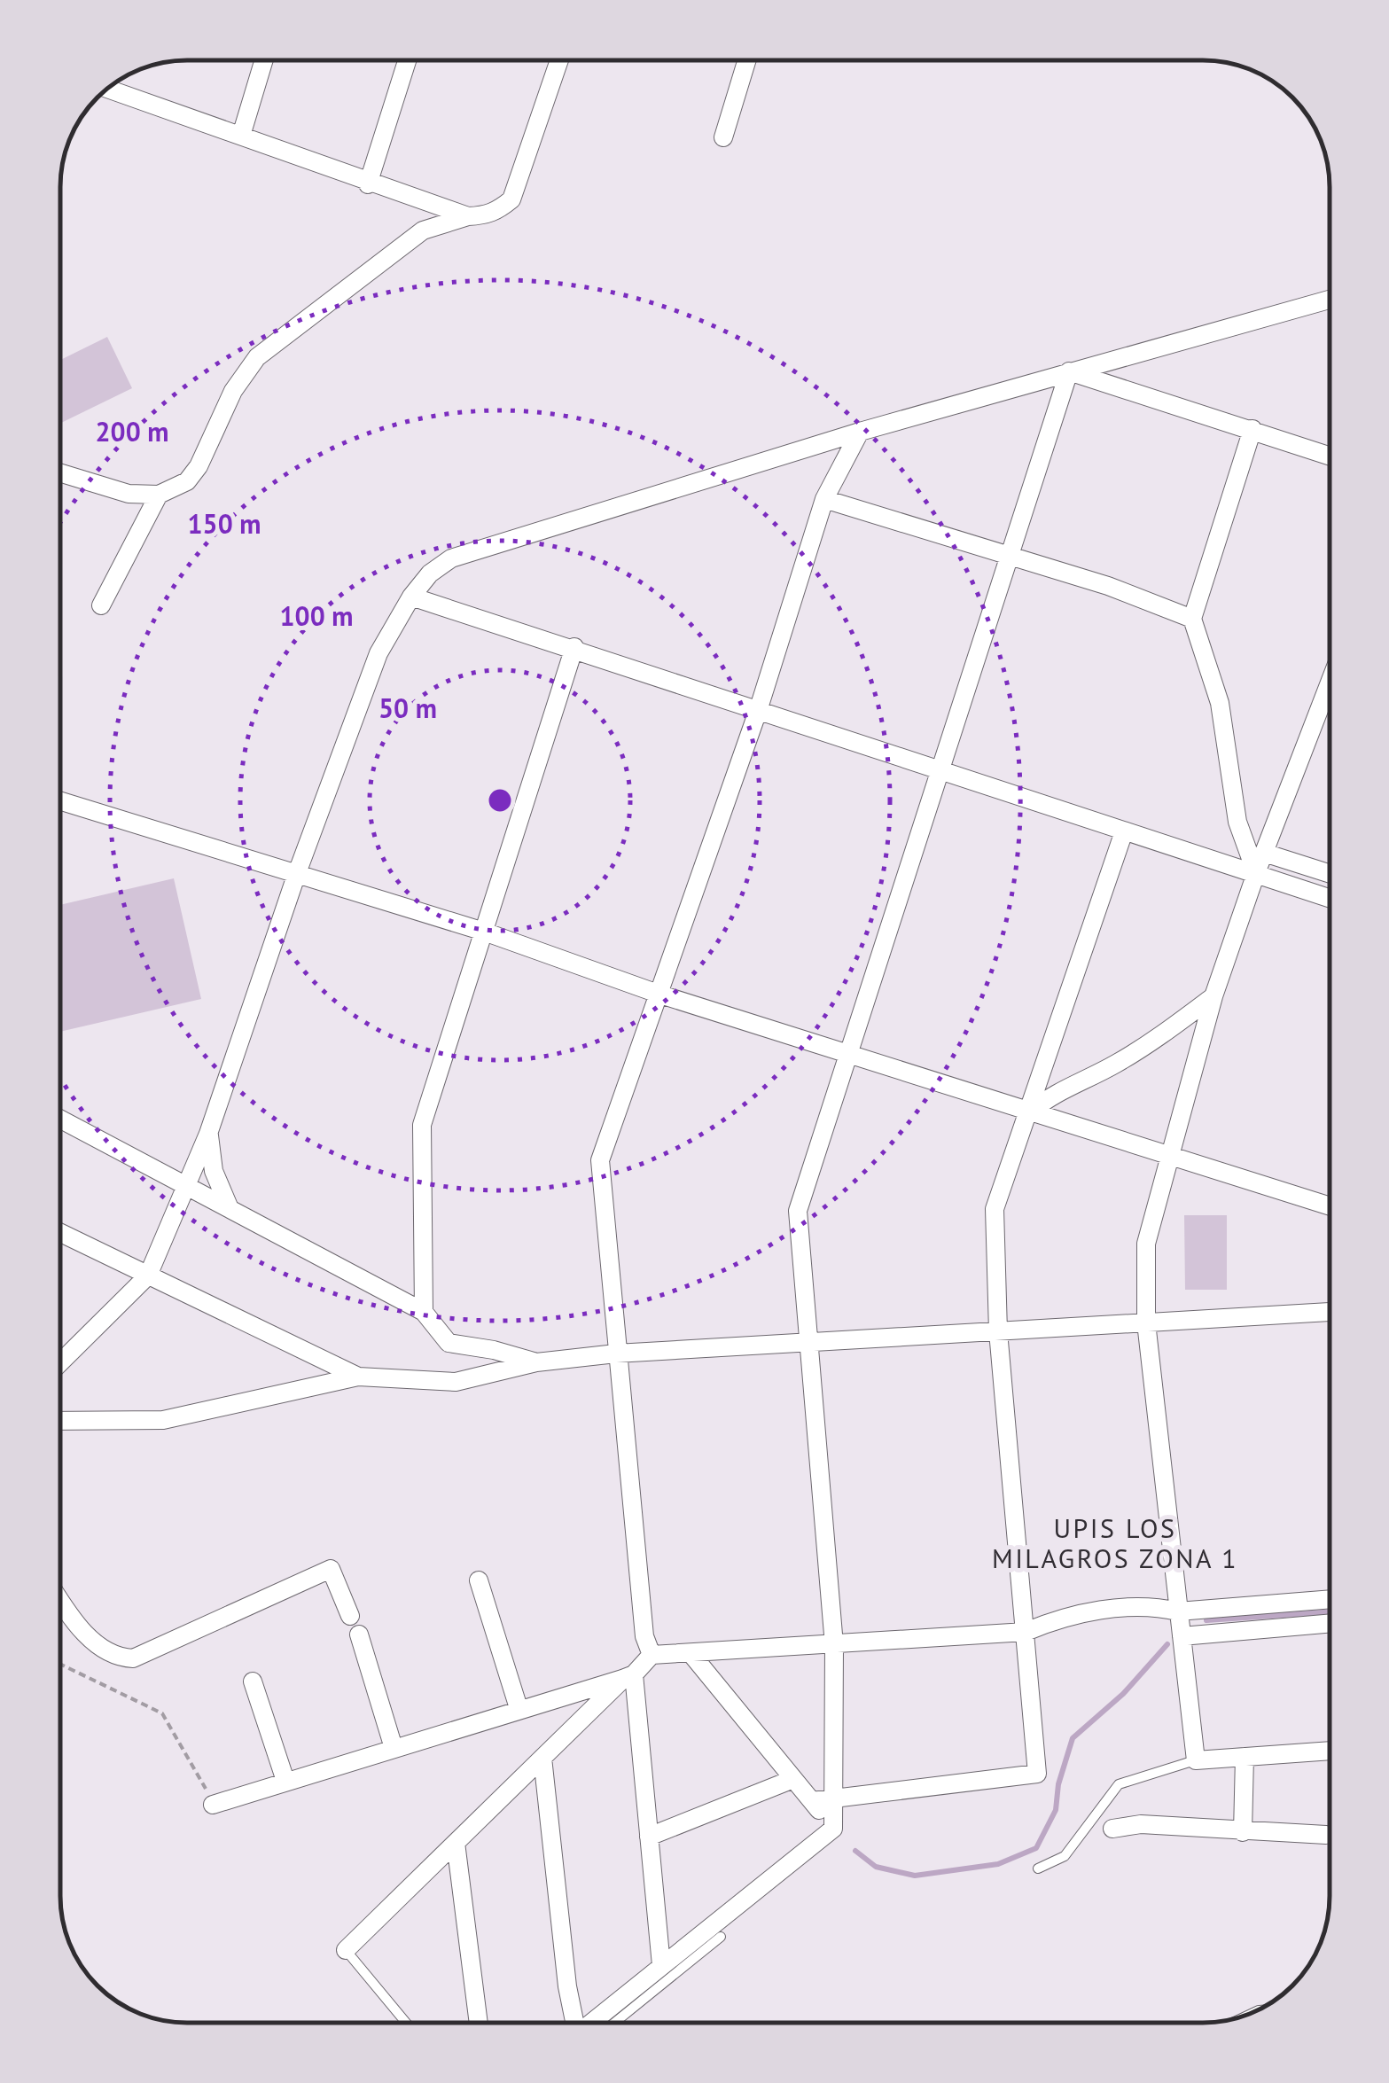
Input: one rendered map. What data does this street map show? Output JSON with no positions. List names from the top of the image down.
{
  "districts": ["UPIS LOS MILAGROS ZONA 1"],
  "rings": [
    "200 m",
    "150 m",
    "100 m",
    "50 m"
  ]
}
